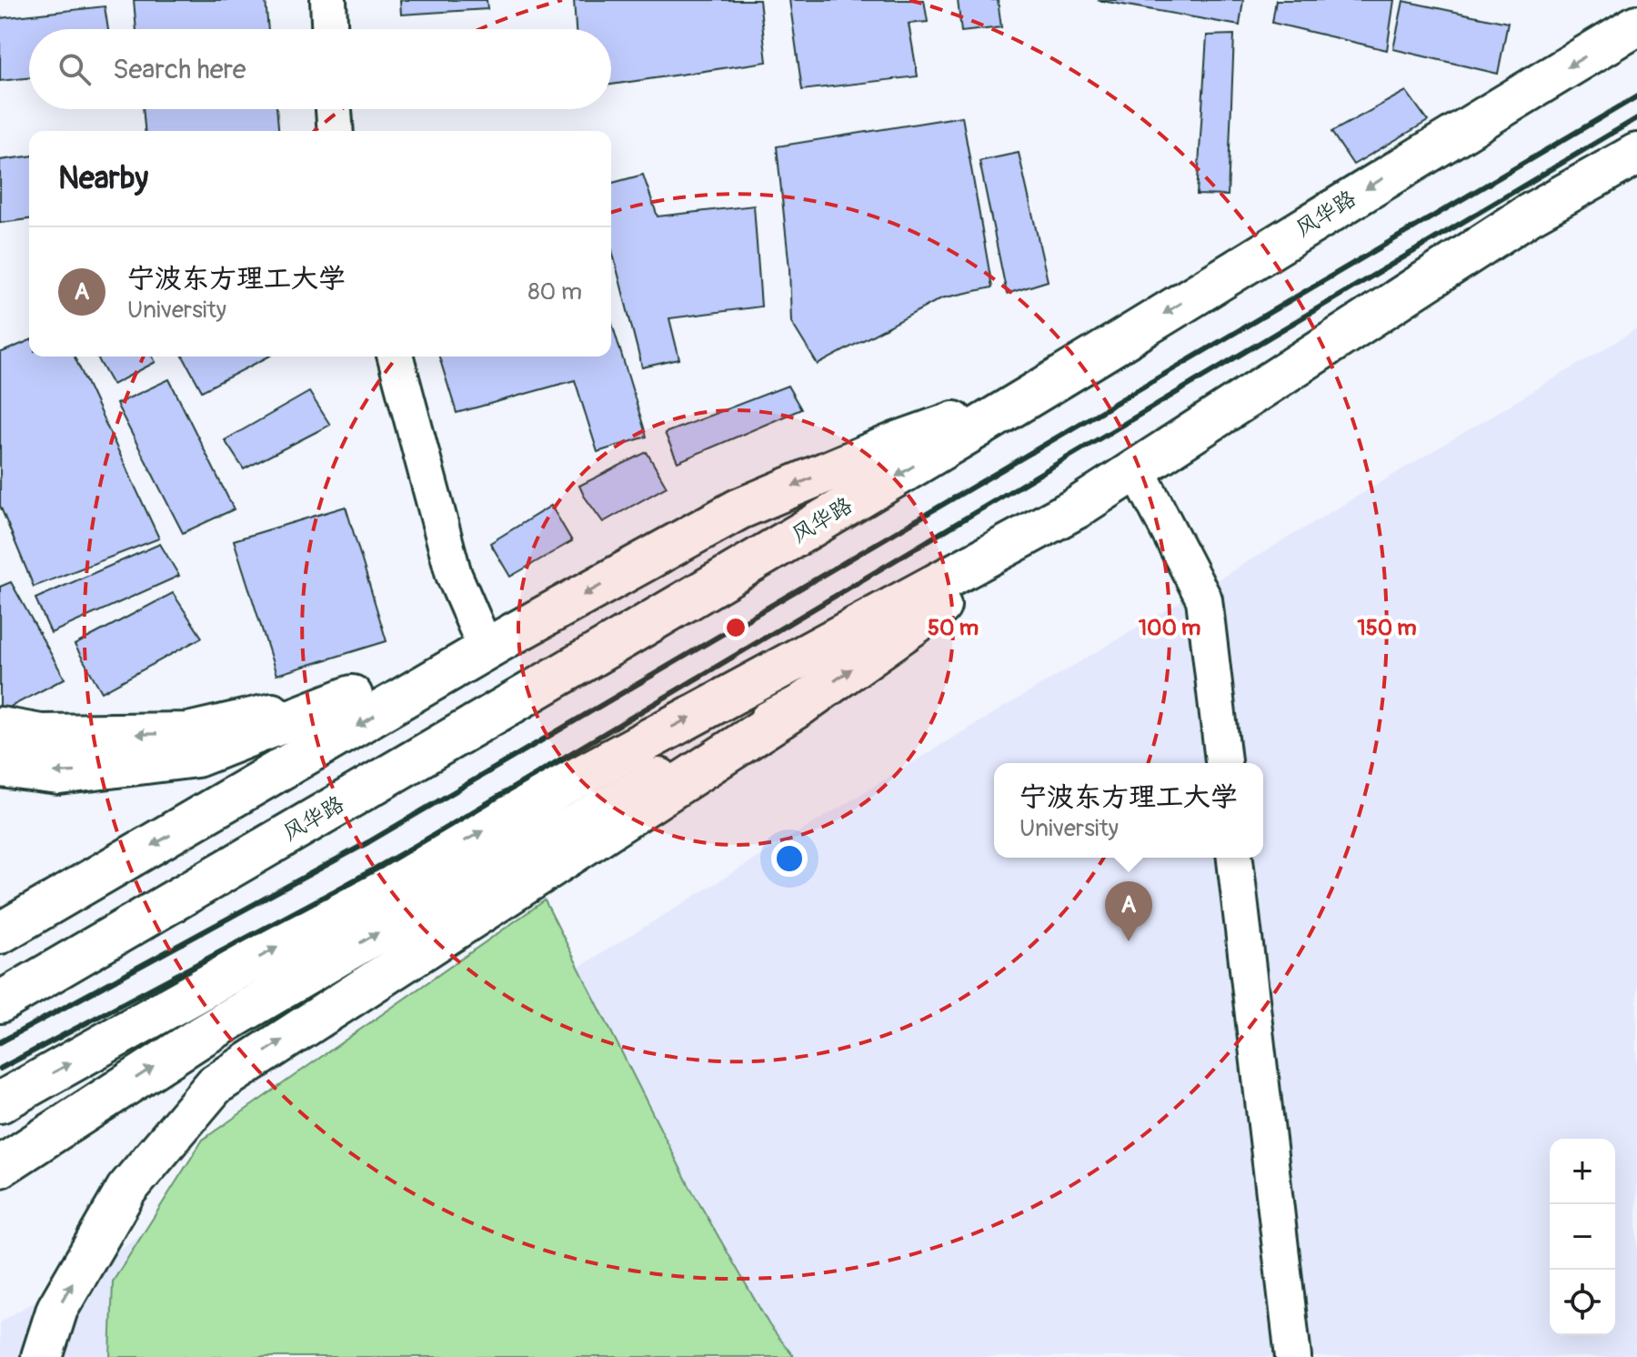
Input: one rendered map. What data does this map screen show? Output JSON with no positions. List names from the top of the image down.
{
  "streets": {
    "main road": ["风华路"]
  },
  "page": {
    "search": "Search here",
    "heading": "Nearby",
    "list": [
      {
        "mark": "A",
        "name": "宁波东方理工大学",
        "note": "University",
        "value": "80 m"
      }
    ],
    "popup": ["宁波东方理工大学", "University"],
    "pins": "A",
    "map_buttons": ["+", "−"]
  },
  "rings": ["50 m", "100 m", "150 m"]
}
